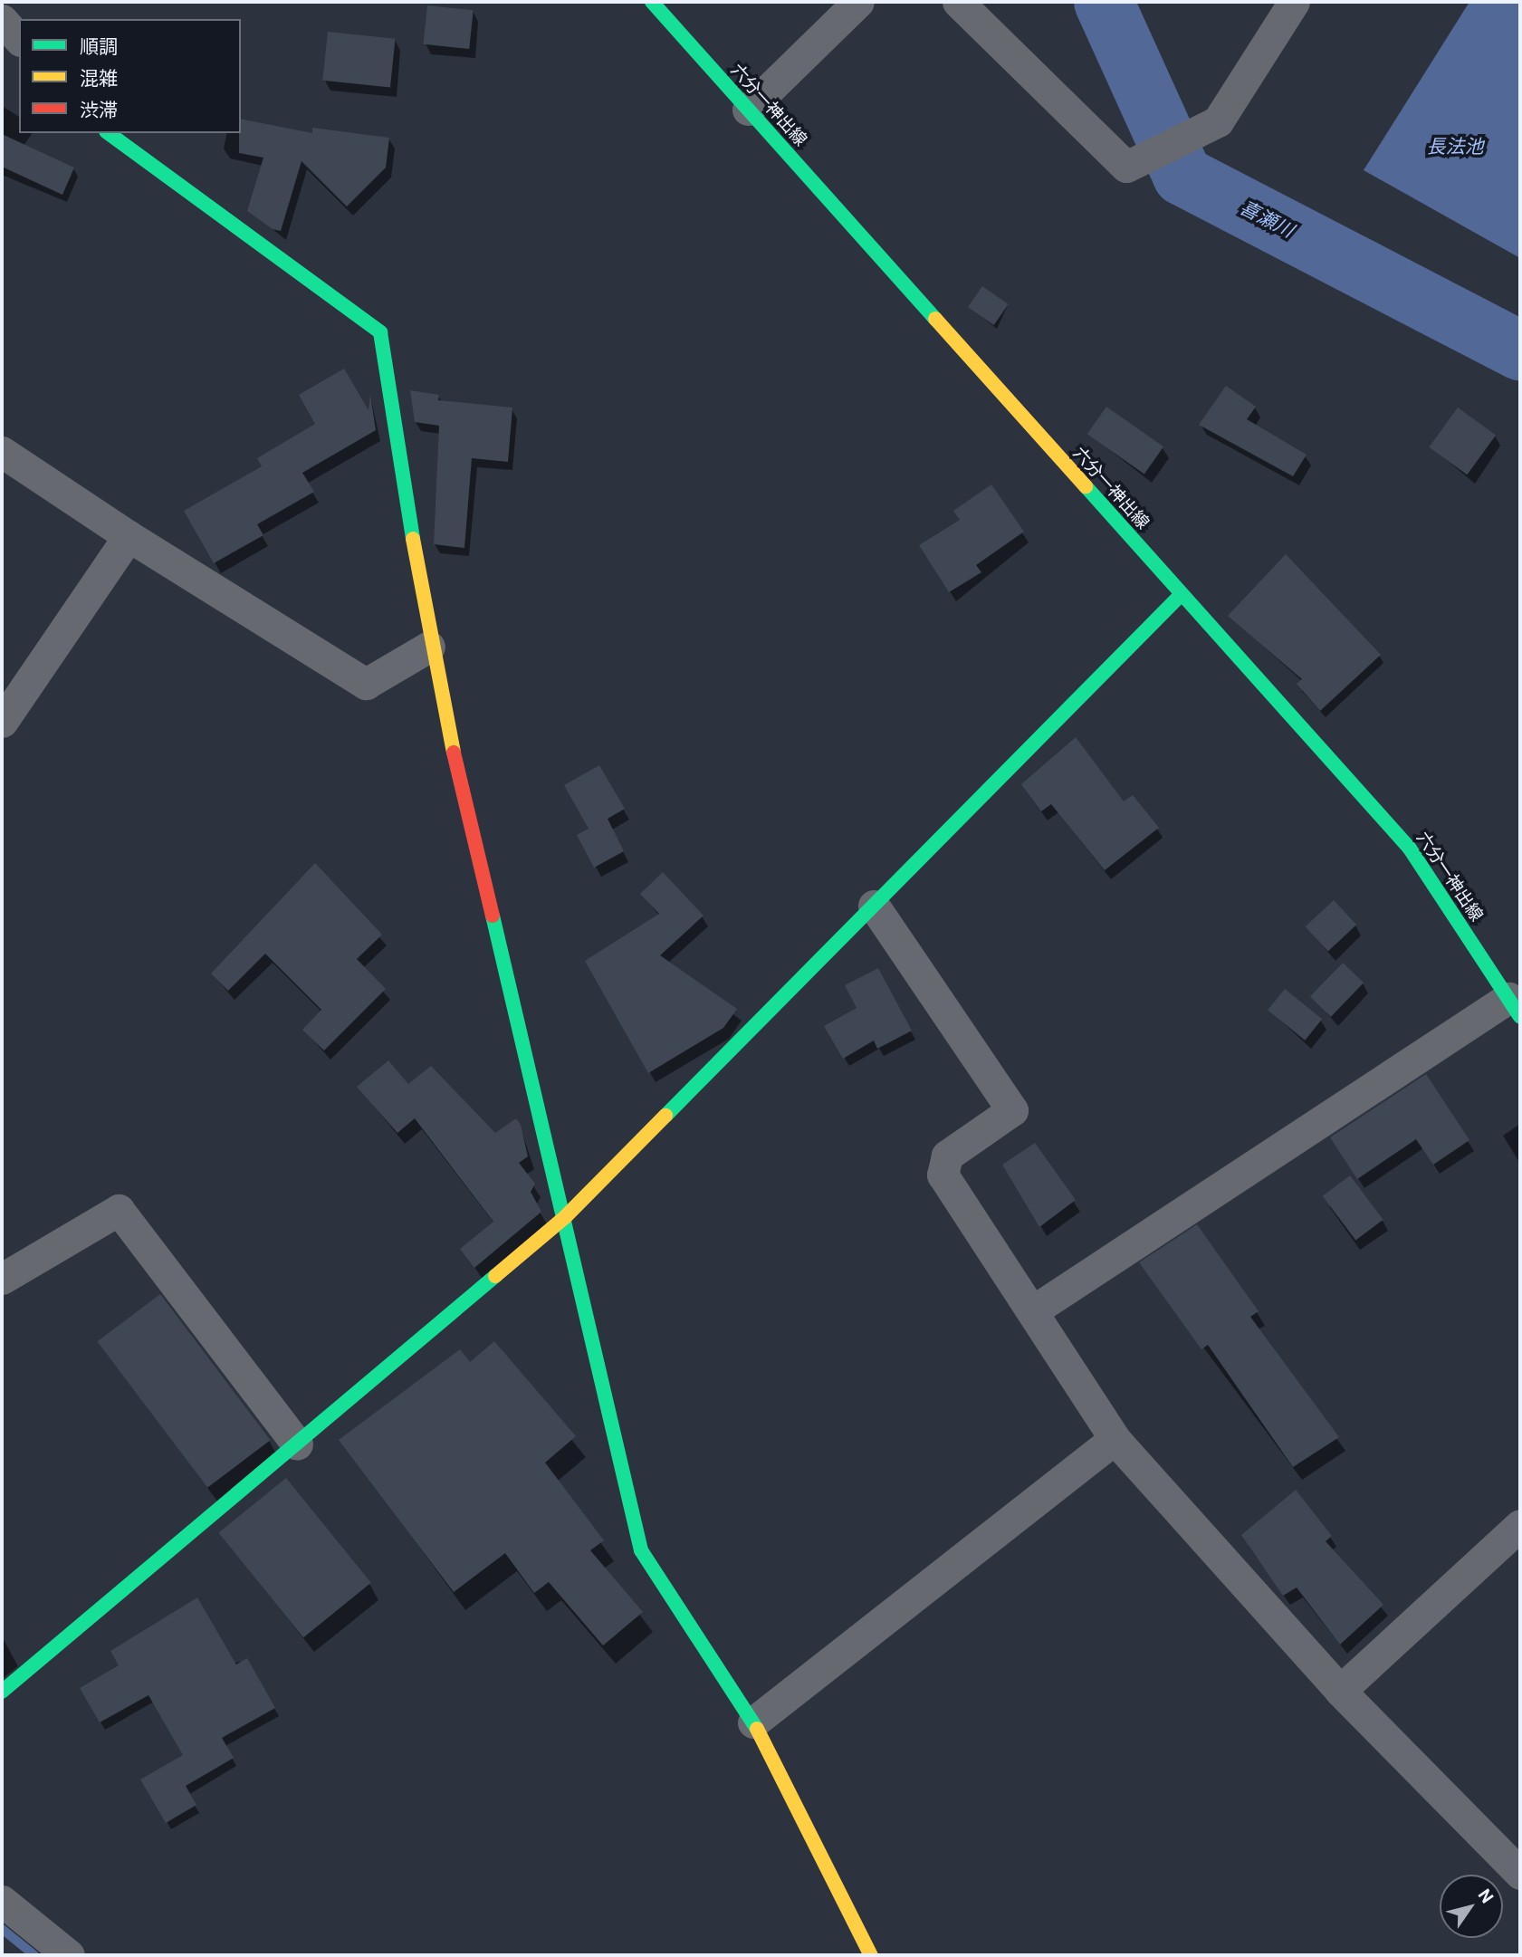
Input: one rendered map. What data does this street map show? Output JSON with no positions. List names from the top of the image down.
{
  "streets": {
    "street": ["六分一神出線"]
  },
  "water": ["長法池", "喜瀬川"],
  "legend": ["順調", "混雑", "渋滞"],
  "north": "top right"
}
